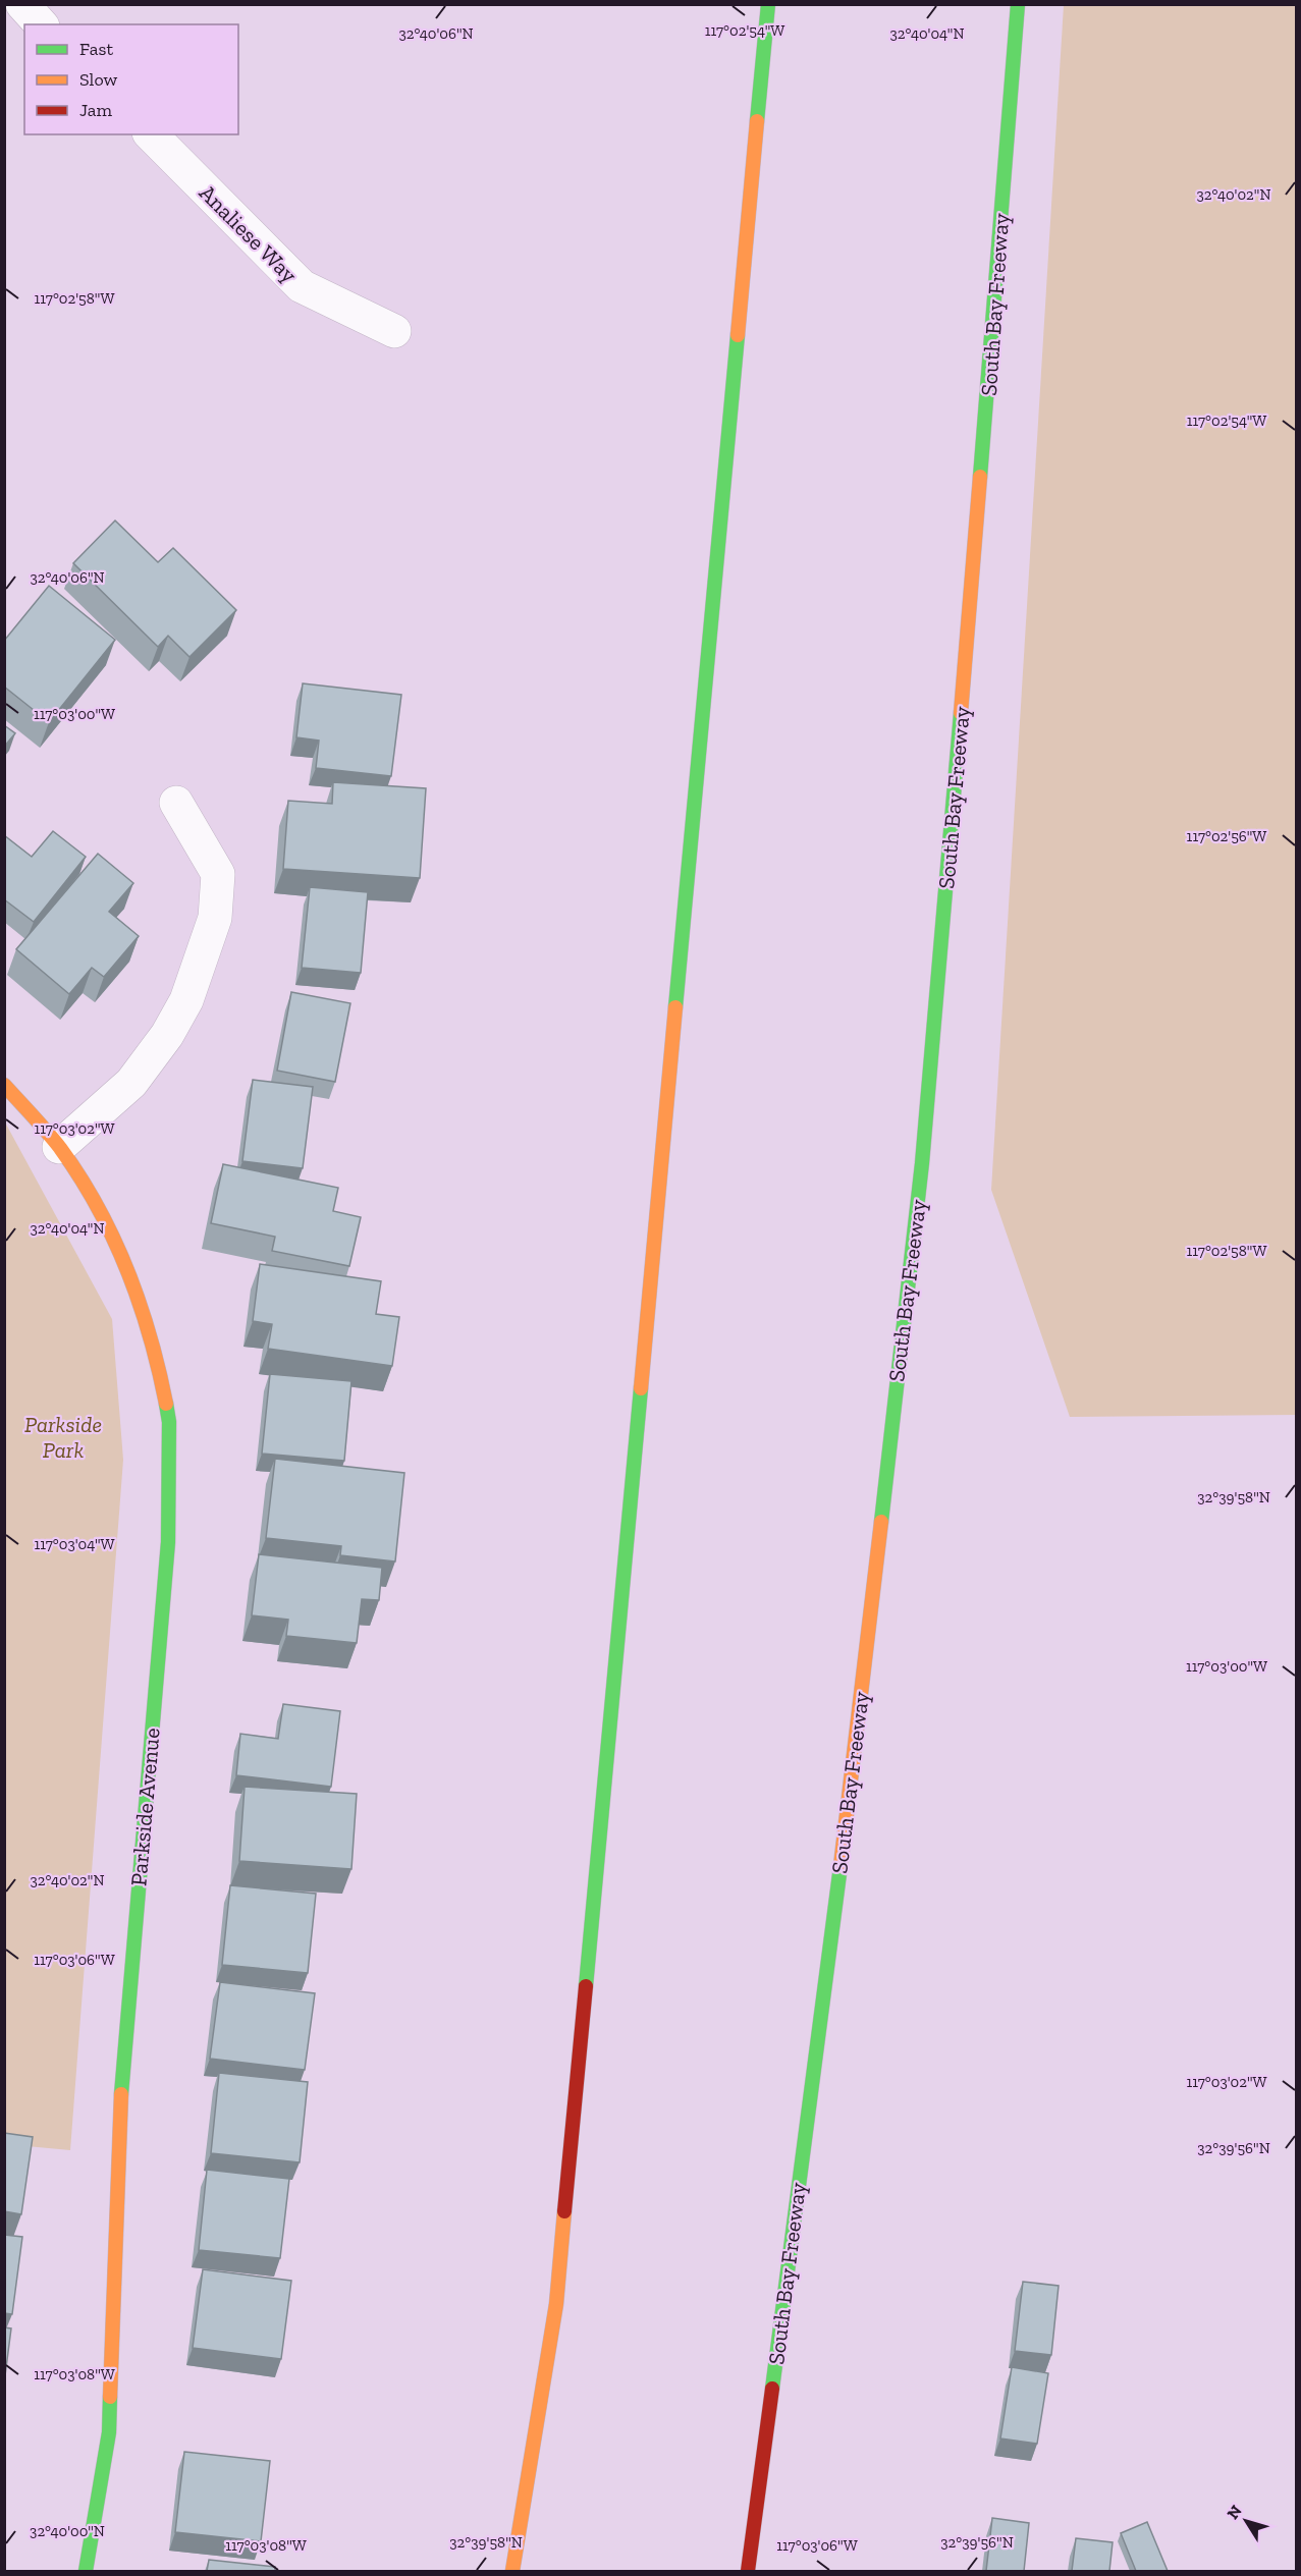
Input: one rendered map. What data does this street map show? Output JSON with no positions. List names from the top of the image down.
{
  "streets": {
    "main road": ["South Bay Freeway", "Parkside Avenue"],
    "street": ["Analiese Way"]
  },
  "parks": ["Parkside Park"],
  "legend": ["Fast", "Slow", "Jam"],
  "north": "top left",
  "coordinates": [
    "117°02'54\"W",
    "32°40'06\"N",
    "32°40'04\"N",
    "32°40'02\"N",
    "117°02'58\"W",
    "117°03'00\"W",
    "117°02'56\"W",
    "117°03'02\"W",
    "32°39'58\"N",
    "117°03'04\"W",
    "117°03'06\"W",
    "32°39'56\"N",
    "117°03'08\"W",
    "32°40'00\"N"
  ]
}
